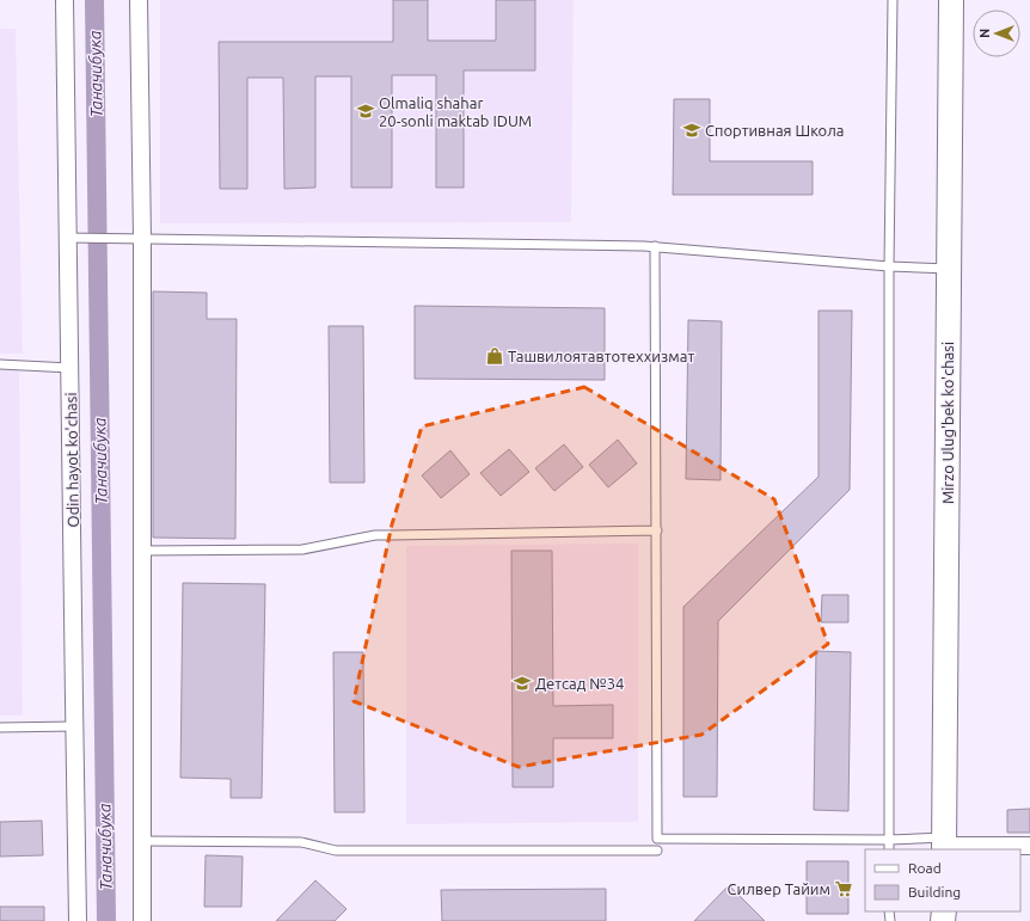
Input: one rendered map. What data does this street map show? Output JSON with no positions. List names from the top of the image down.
{
  "streets": {
    "main road": ["Mirzo Ulug'bek ko'chasi"],
    "street": ["Odin hayot ko'chasi"]
  },
  "water": ["Таначибука"],
  "places": {
    "school or university": ["Olmaliq shahar 20-sonli maktab IDUM", "Спортивная Школа", "Детсад №34"],
    "shop": ["Ташвилоятавтотеххизмат"],
    "supermarket": ["Силвер Тайим"]
  },
  "legend": ["Road", "Building"],
  "north": "left"
}
